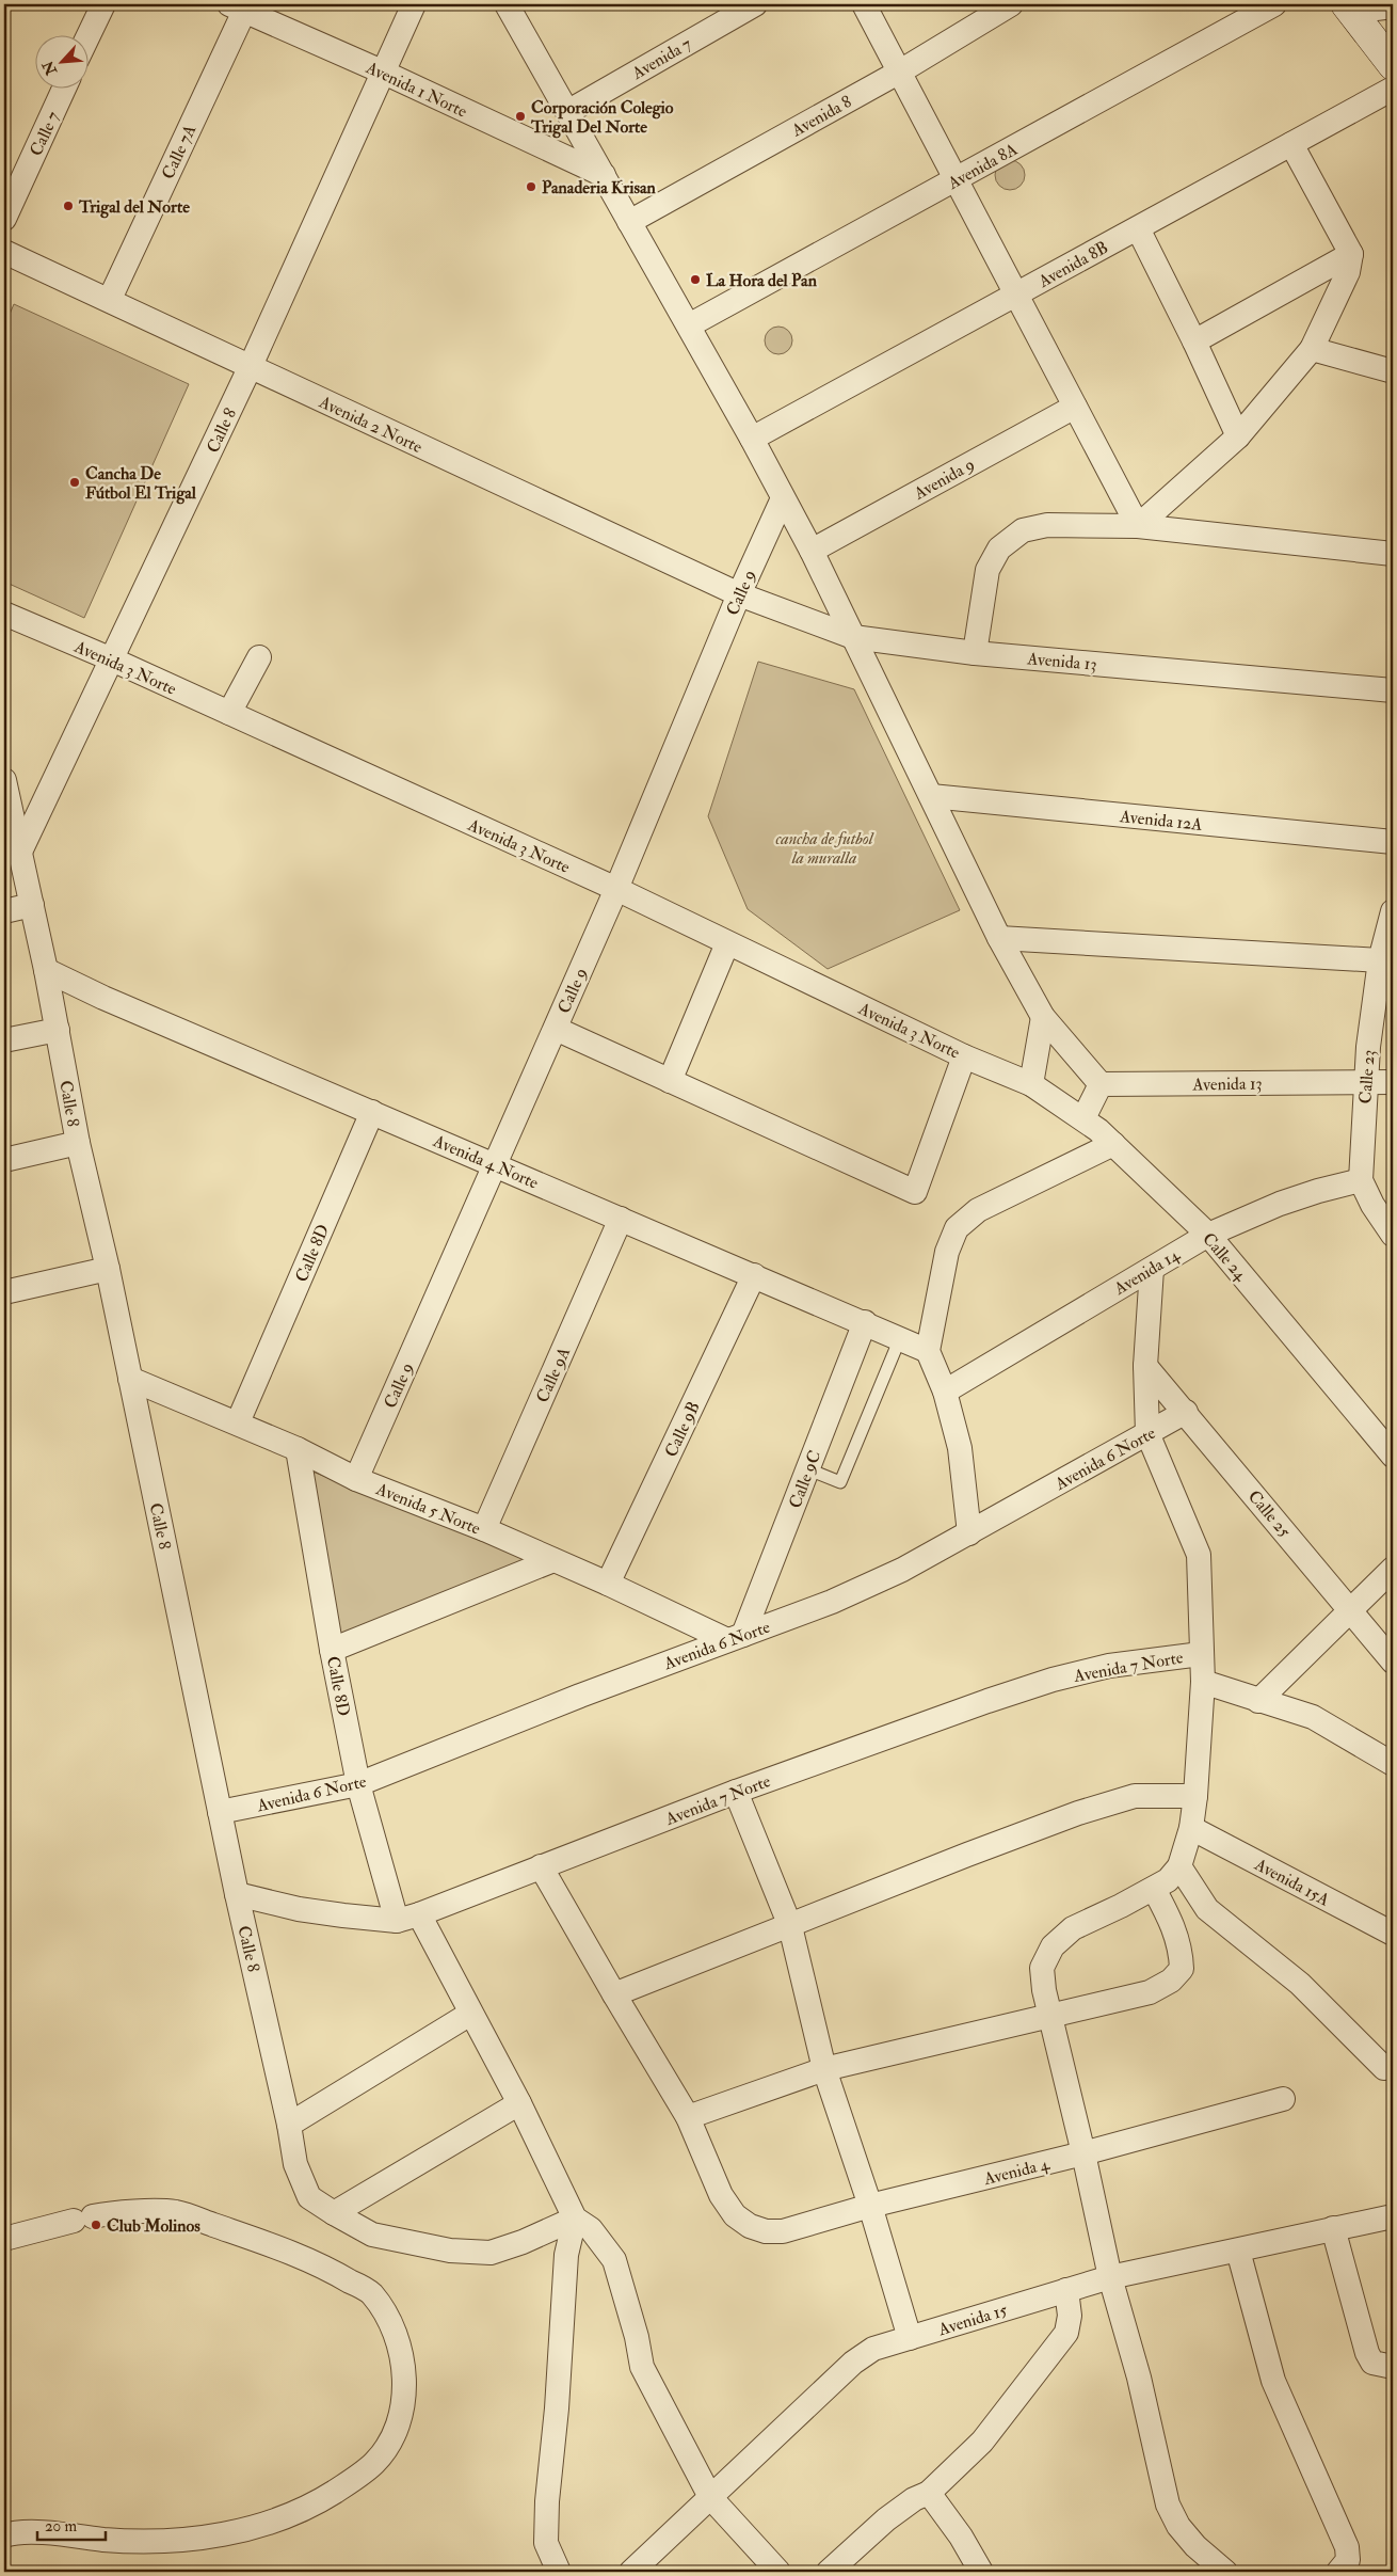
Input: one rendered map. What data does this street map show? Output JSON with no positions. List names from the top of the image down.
{
  "streets": {
    "street": [
      "Avenida 7",
      "Avenida 1 Norte",
      "Avenida 8",
      "Calle 7",
      "Calle 7A",
      "Avenida 8A",
      "Avenida 8B",
      "Avenida 2 Norte",
      "Calle 8",
      "Avenida 9",
      "Calle 9",
      "Avenida 13",
      "Avenida 3 Norte",
      "Avenida 12A",
      "Calle 23",
      "Avenida 4 Norte",
      "Calle 8D",
      "Calle 24",
      "Avenida 14",
      "Calle 9A",
      "Calle 9B",
      "Avenida 6 Norte",
      "Calle 9C",
      "Avenida 5 Norte",
      "Calle 25",
      "Avenida 7 Norte",
      "Avenida 15A",
      "Avenida 4",
      "Avenida 15"
    ]
  },
  "crossings": [
    ["Avenida 1 Norte", "Calle 7A"],
    ["Avenida 1 Norte", "Calle 8"],
    ["Calle 7A", "Avenida 2 Norte"],
    ["Avenida 2 Norte", "Calle 8"],
    ["Avenida 2 Norte", "Calle 9"],
    ["Avenida 2 Norte", "Avenida 13"],
    ["Calle 8", "Avenida 3 Norte"],
    ["Calle 8", "Avenida 4 Norte"],
    ["Calle 8", "Avenida 6 Norte"],
    ["Calle 8", "Avenida 5 Norte"],
    ["Calle 8", "Avenida 7 Norte"],
    ["Calle 9", "Avenida 13"],
    ["Calle 9", "Avenida 3 Norte"],
    ["Calle 9", "Avenida 4 Norte"],
    ["Calle 9", "Avenida 5 Norte"],
    ["Avenida 13", "Calle 23"],
    ["Avenida 3 Norte", "Calle 24"],
    ["Calle 23", "Avenida 14"],
    ["Avenida 4 Norte", "Calle 8D"],
    ["Avenida 4 Norte", "Calle 9A"],
    ["Avenida 4 Norte", "Calle 9B"],
    ["Avenida 4 Norte", "Calle 9C"],
    ["Calle 8D", "Avenida 6 Norte"],
    ["Calle 8D", "Avenida 5 Norte"],
    ["Calle 8D", "Avenida 7 Norte"],
    ["Calle 24", "Avenida 14"],
    ["Calle 9A", "Avenida 5 Norte"],
    ["Calle 9B", "Avenida 5 Norte"],
    ["Avenida 6 Norte", "Calle 9C"],
    ["Avenida 6 Norte", "Avenida 5 Norte"],
    ["Avenida 6 Norte", "Calle 25"],
    ["Calle 9C", "Avenida 5 Norte"]
  ],
  "parks": ["cancha de futbol la muralla"],
  "places": [
    "Corporación Colegio Trigal Del Norte",
    "Panaderia Krisan",
    "Trigal del Norte",
    "La Hora del Pan",
    "Cancha De Fútbol El Trigal",
    "Club Molinos"
  ],
  "scale_bar": "20 m",
  "north": "bottom left"
}
